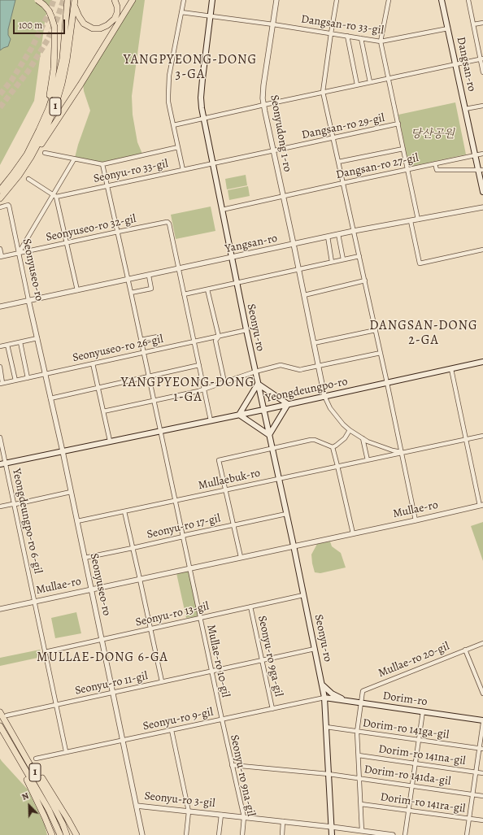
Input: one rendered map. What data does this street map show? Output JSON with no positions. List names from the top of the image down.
{
  "streets": {
    "main road": [
      "Dangsan-ro",
      "1",
      "Seonyu-ro",
      "Yeongdeungpo-ro",
      "Dorim-ro"
    ],
    "street": [
      "Dangsan-ro 33-gil",
      "Dangsan-ro 29-gil",
      "Seonyudong 1-ro",
      "Dangsan-ro 27-gil",
      "Seonyu-ro 33-gil",
      "Seonyuseo-ro 32-gil",
      "Yangsan-ro",
      "Seonyuseo-ro",
      "Seonyuseo-ro 26-gil",
      "Mullaebuk-ro",
      "Mullae-ro",
      "Yeongdeungpo-ro 6-gil",
      "Seonyu-ro 17-gil",
      "Seonyu-ro 13-gil",
      "Seonyu-ro 9ga-gil",
      "Mullae-ro 20-gil",
      "Mullae-ro 10-gil",
      "Seonyu-ro 11-gil",
      "Seonyu-ro 9-gil",
      "Dorim-ro 141ga-gil",
      "Dorim-ro 141na-gil",
      "Seonyu-ro 9na-gil",
      "Dorim-ro 141da-gil",
      "Seonyu-ro 3-gil",
      "Dorim-ro 141ra-gil"
    ]
  },
  "crossings": [
    ["Dangsan-ro 33-gil", "Dangsan-ro"],
    ["Dangsan-ro 33-gil", "Seonyudong 1-ro"],
    ["Dangsan-ro", "Dangsan-ro 27-gil"],
    ["Dangsan-ro 29-gil", "Seonyudong 1-ro"],
    ["Seonyudong 1-ro", "Dangsan-ro 27-gil"],
    ["Seonyudong 1-ro", "Yangsan-ro"],
    ["Seonyudong 1-ro", "Yeongdeungpo-ro"],
    ["Seonyu-ro 33-gil", "Seonyu-ro"],
    ["Seonyu-ro 33-gil", "Mullae-ro 10-gil"],
    ["Seonyuseo-ro 32-gil", "Yangsan-ro"],
    ["Seonyuseo-ro 32-gil", "Seonyuseo-ro"],
    ["Seonyuseo-ro 32-gil", "Mullae-ro 10-gil"],
    ["Yangsan-ro", "Seonyuseo-ro"],
    ["Yangsan-ro", "Seonyu-ro"],
    ["Yangsan-ro", "Mullae-ro 10-gil"],
    ["Seonyuseo-ro", "Seonyuseo-ro 26-gil"],
    ["Seonyuseo-ro", "Yeongdeungpo-ro"],
    ["Seonyuseo-ro", "Mullaebuk-ro"],
    ["Seonyuseo-ro", "Mullae-ro"],
    ["Seonyuseo-ro", "Seonyu-ro 17-gil"],
    ["Seonyuseo-ro", "Seonyu-ro 13-gil"],
    ["Seonyuseo-ro", "Seonyu-ro 11-gil"],
    ["Seonyuseo-ro", "Seonyu-ro 9-gil"],
    ["Seonyuseo-ro", "Seonyu-ro 3-gil"],
    ["Seonyu-ro", "Seonyuseo-ro 26-gil"],
    ["Seonyu-ro", "Yeongdeungpo-ro"],
    ["Seonyu-ro", "Mullaebuk-ro"],
    ["Seonyu-ro", "Mullae-ro"],
    ["Seonyu-ro", "Seonyu-ro 17-gil"],
    ["Seonyu-ro", "Seonyu-ro 13-gil"],
    ["Seonyu-ro", "Seonyu-ro 11-gil"],
    ["Seonyu-ro", "Dorim-ro"],
    ["Seonyu-ro", "Seonyu-ro 9-gil"],
    ["Seonyu-ro", "Dorim-ro 141ga-gil"],
    ["Seonyu-ro", "Dorim-ro 141da-gil"],
    ["Seonyu-ro", "Seonyu-ro 3-gil"],
    ["Seonyuseo-ro 26-gil", "Mullae-ro 10-gil"],
    ["Yeongdeungpo-ro", "Yeongdeungpo-ro 6-gil"],
    ["Yeongdeungpo-ro", "Mullae-ro 10-gil"],
    ["Mullaebuk-ro", "Mullae-ro 10-gil"],
    ["Mullae-ro", "Yeongdeungpo-ro 6-gil"],
    ["Mullae-ro", "Mullae-ro 10-gil"],
    ["Yeongdeungpo-ro 6-gil", "Seonyu-ro 13-gil"],
    ["Yeongdeungpo-ro 6-gil", "Seonyu-ro 11-gil"],
    ["Yeongdeungpo-ro 6-gil", "Seonyu-ro 9-gil"],
    ["Seonyu-ro 17-gil", "Mullae-ro 10-gil"],
    ["Seonyu-ro 13-gil", "Seonyu-ro 9ga-gil"],
    ["Seonyu-ro 13-gil", "Mullae-ro 10-gil"],
    ["Seonyu-ro 9ga-gil", "Seonyu-ro 11-gil"],
    ["Seonyu-ro 9ga-gil", "Seonyu-ro 9-gil"],
    ["Mullae-ro 20-gil", "Dorim-ro"],
    ["Mullae-ro 10-gil", "Seonyu-ro 11-gil"],
    ["Mullae-ro 10-gil", "Seonyu-ro 9-gil"],
    ["Mullae-ro 10-gil", "Seonyu-ro 9na-gil"],
    ["Dorim-ro", "Seonyu-ro 9-gil"],
    ["Seonyu-ro 9-gil", "Seonyu-ro 9na-gil"],
    ["Seonyu-ro 9na-gil", "Dorim-ro 141da-gil"],
    ["Seonyu-ro 9na-gil", "Seonyu-ro 3-gil"]
  ],
  "districts": [
    "YANGPYEONG-DONG 3-GA",
    "DANGSAN-DONG 2-GA",
    "YANGPYEONG-DONG 1-GA",
    "MULLAE-DONG 6-GA"
  ],
  "parks": ["당산공원"],
  "scale_bar": "100 m",
  "north": "top left"
}
